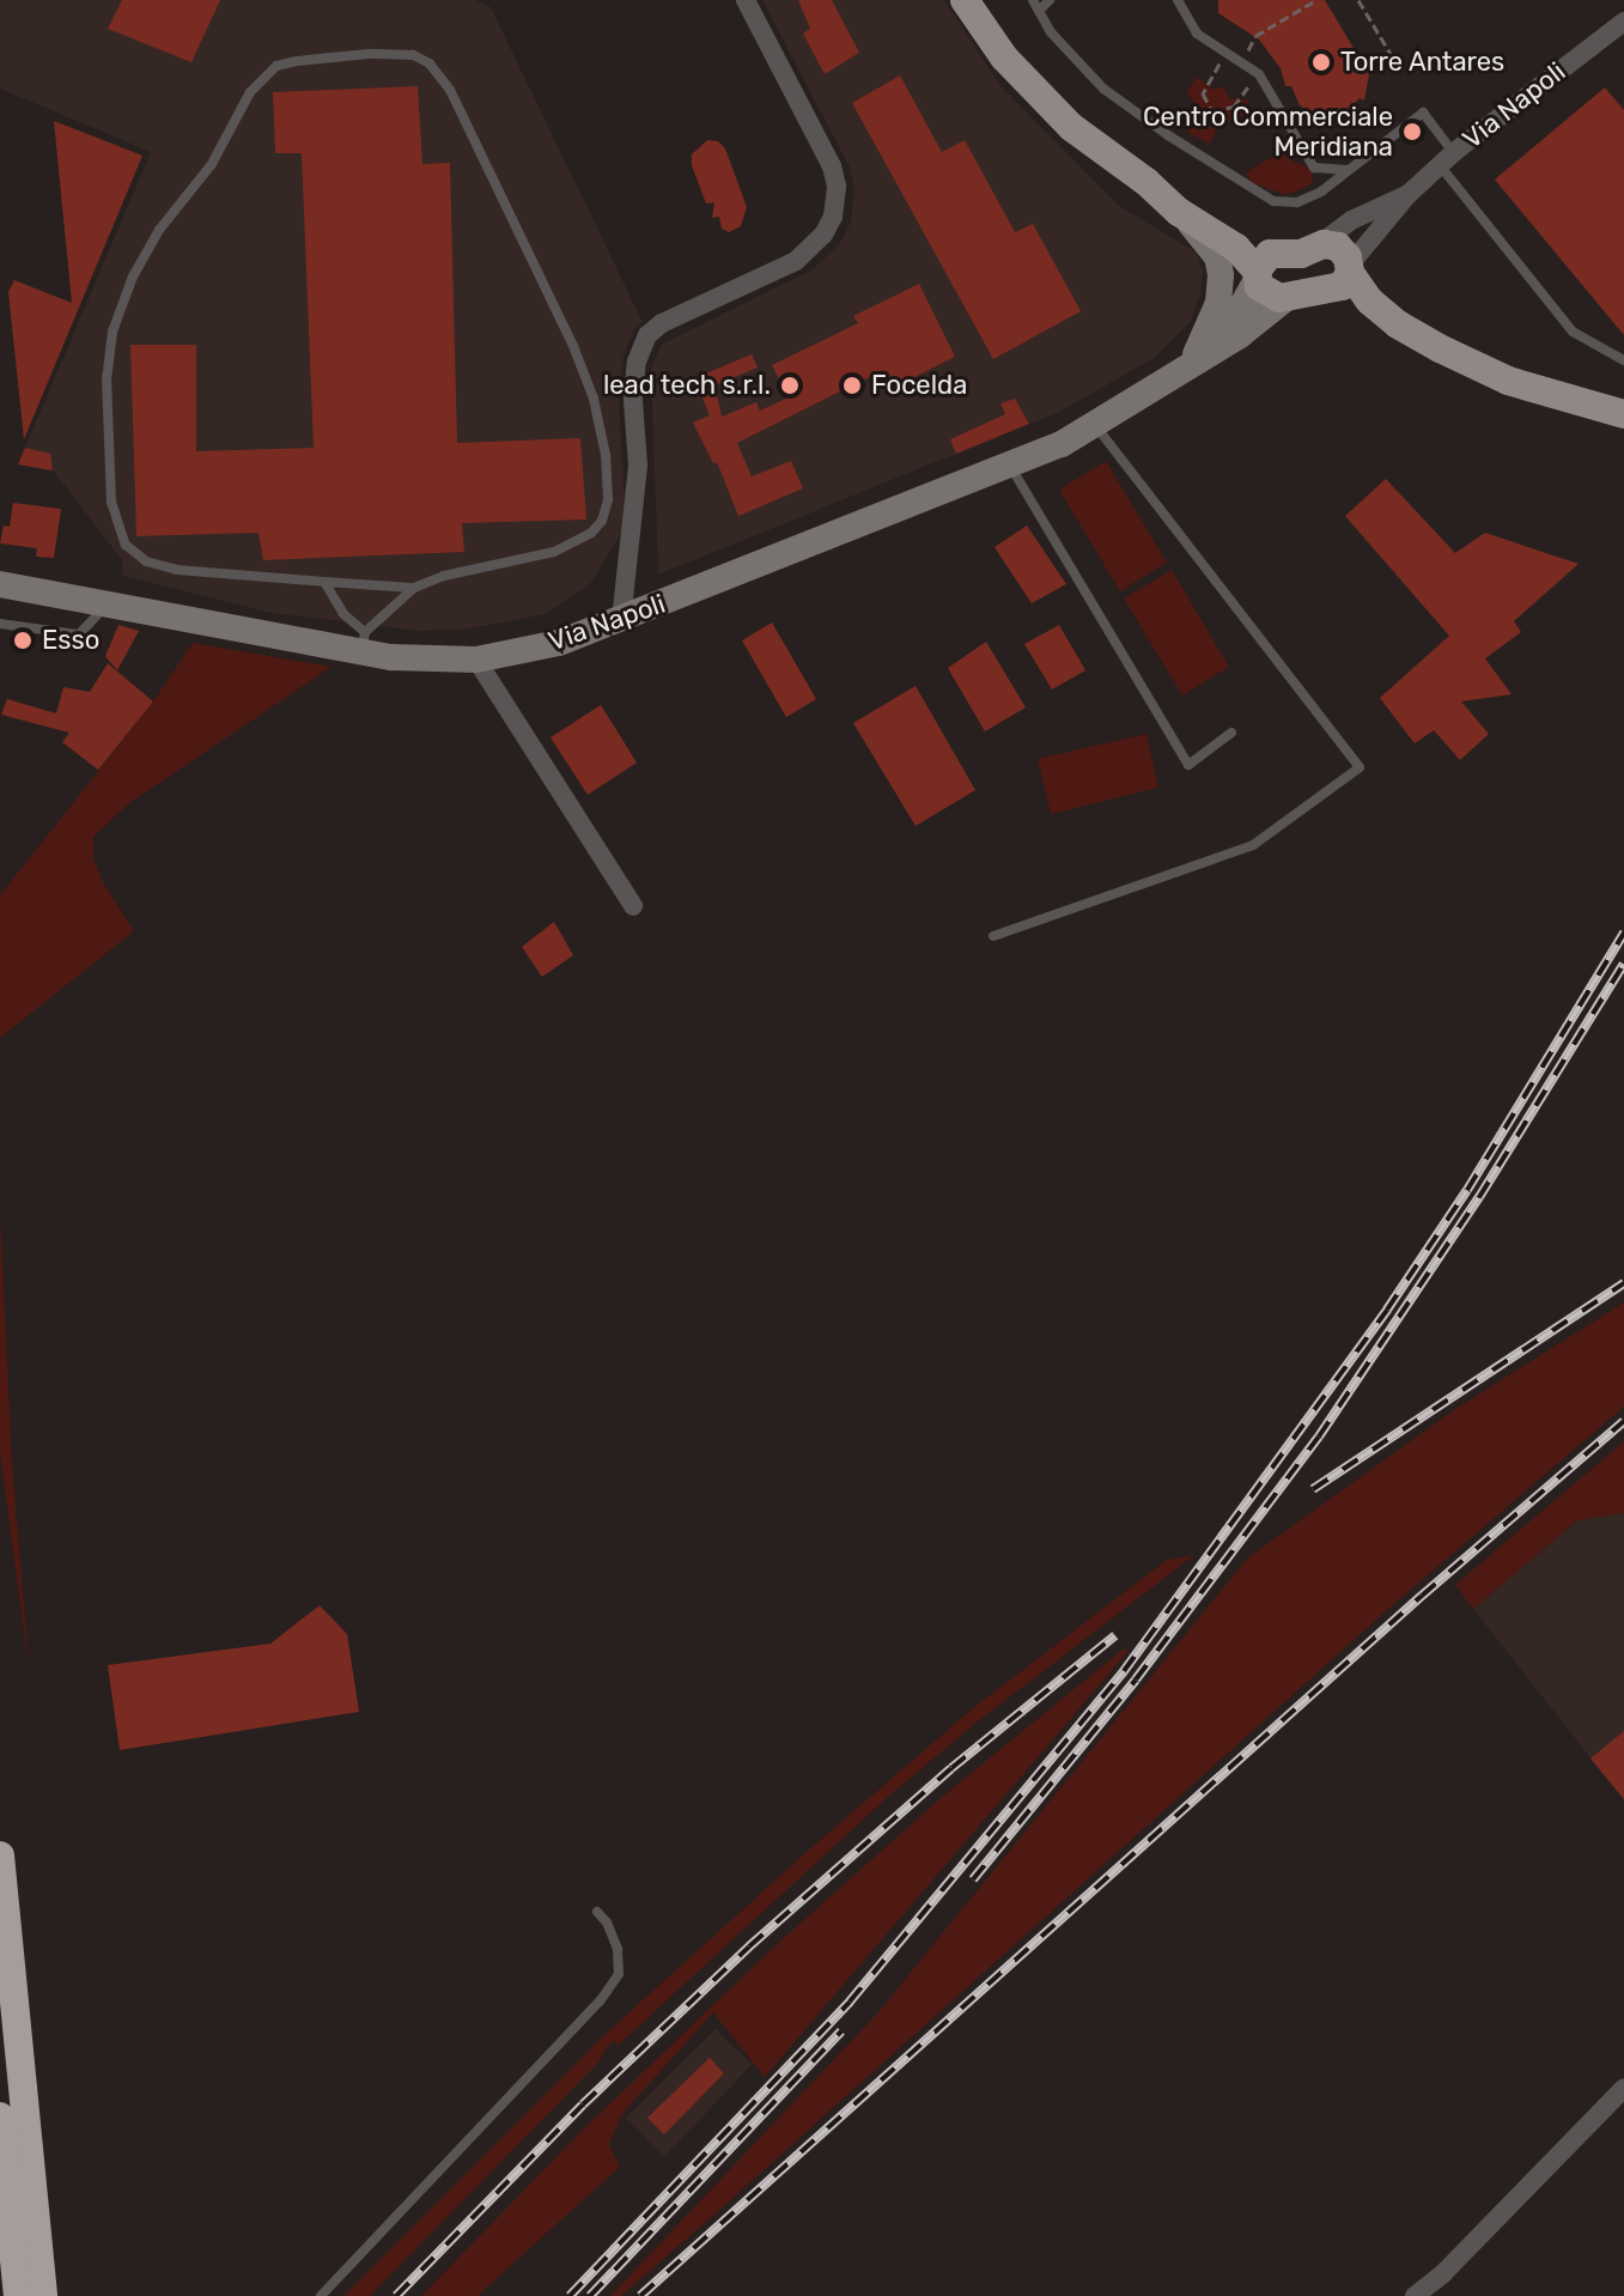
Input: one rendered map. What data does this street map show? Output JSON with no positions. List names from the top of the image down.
{
  "streets": {
    "main road": ["Via Napoli"]
  },
  "places": [
    "Torre Antares",
    "Centro Commerciale Meridiana",
    "lead tech s.r.l.",
    "Focelda",
    "Esso"
  ]
}
